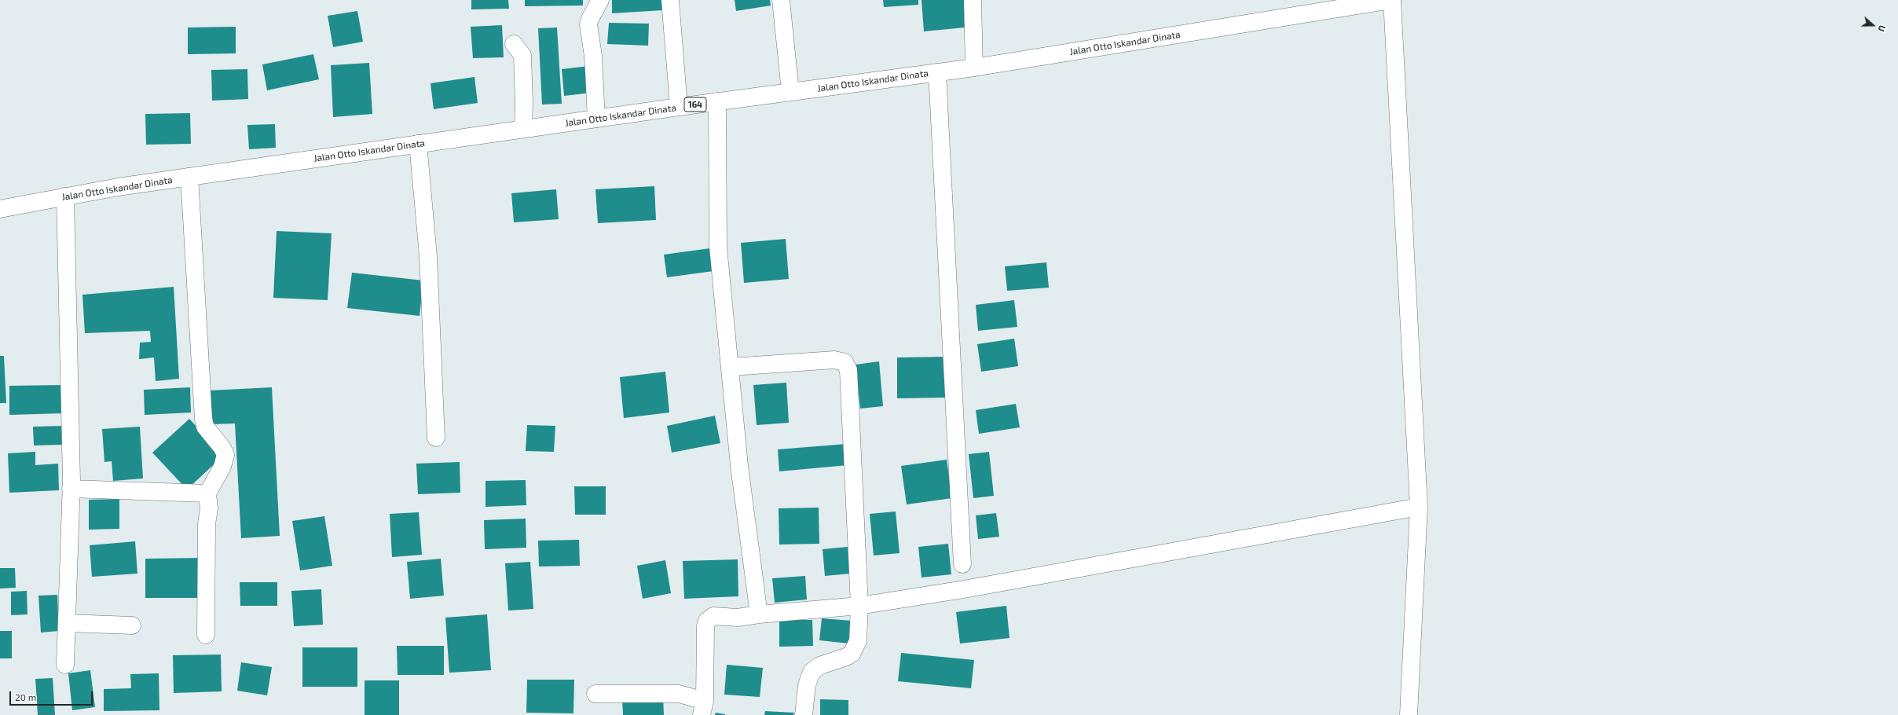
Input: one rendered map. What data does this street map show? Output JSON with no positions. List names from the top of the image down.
{
  "streets": {
    "street": ["Jalan Otto Iskandar Dinata", "164"]
  },
  "scale_bar": "20 m",
  "north": "right"
}
